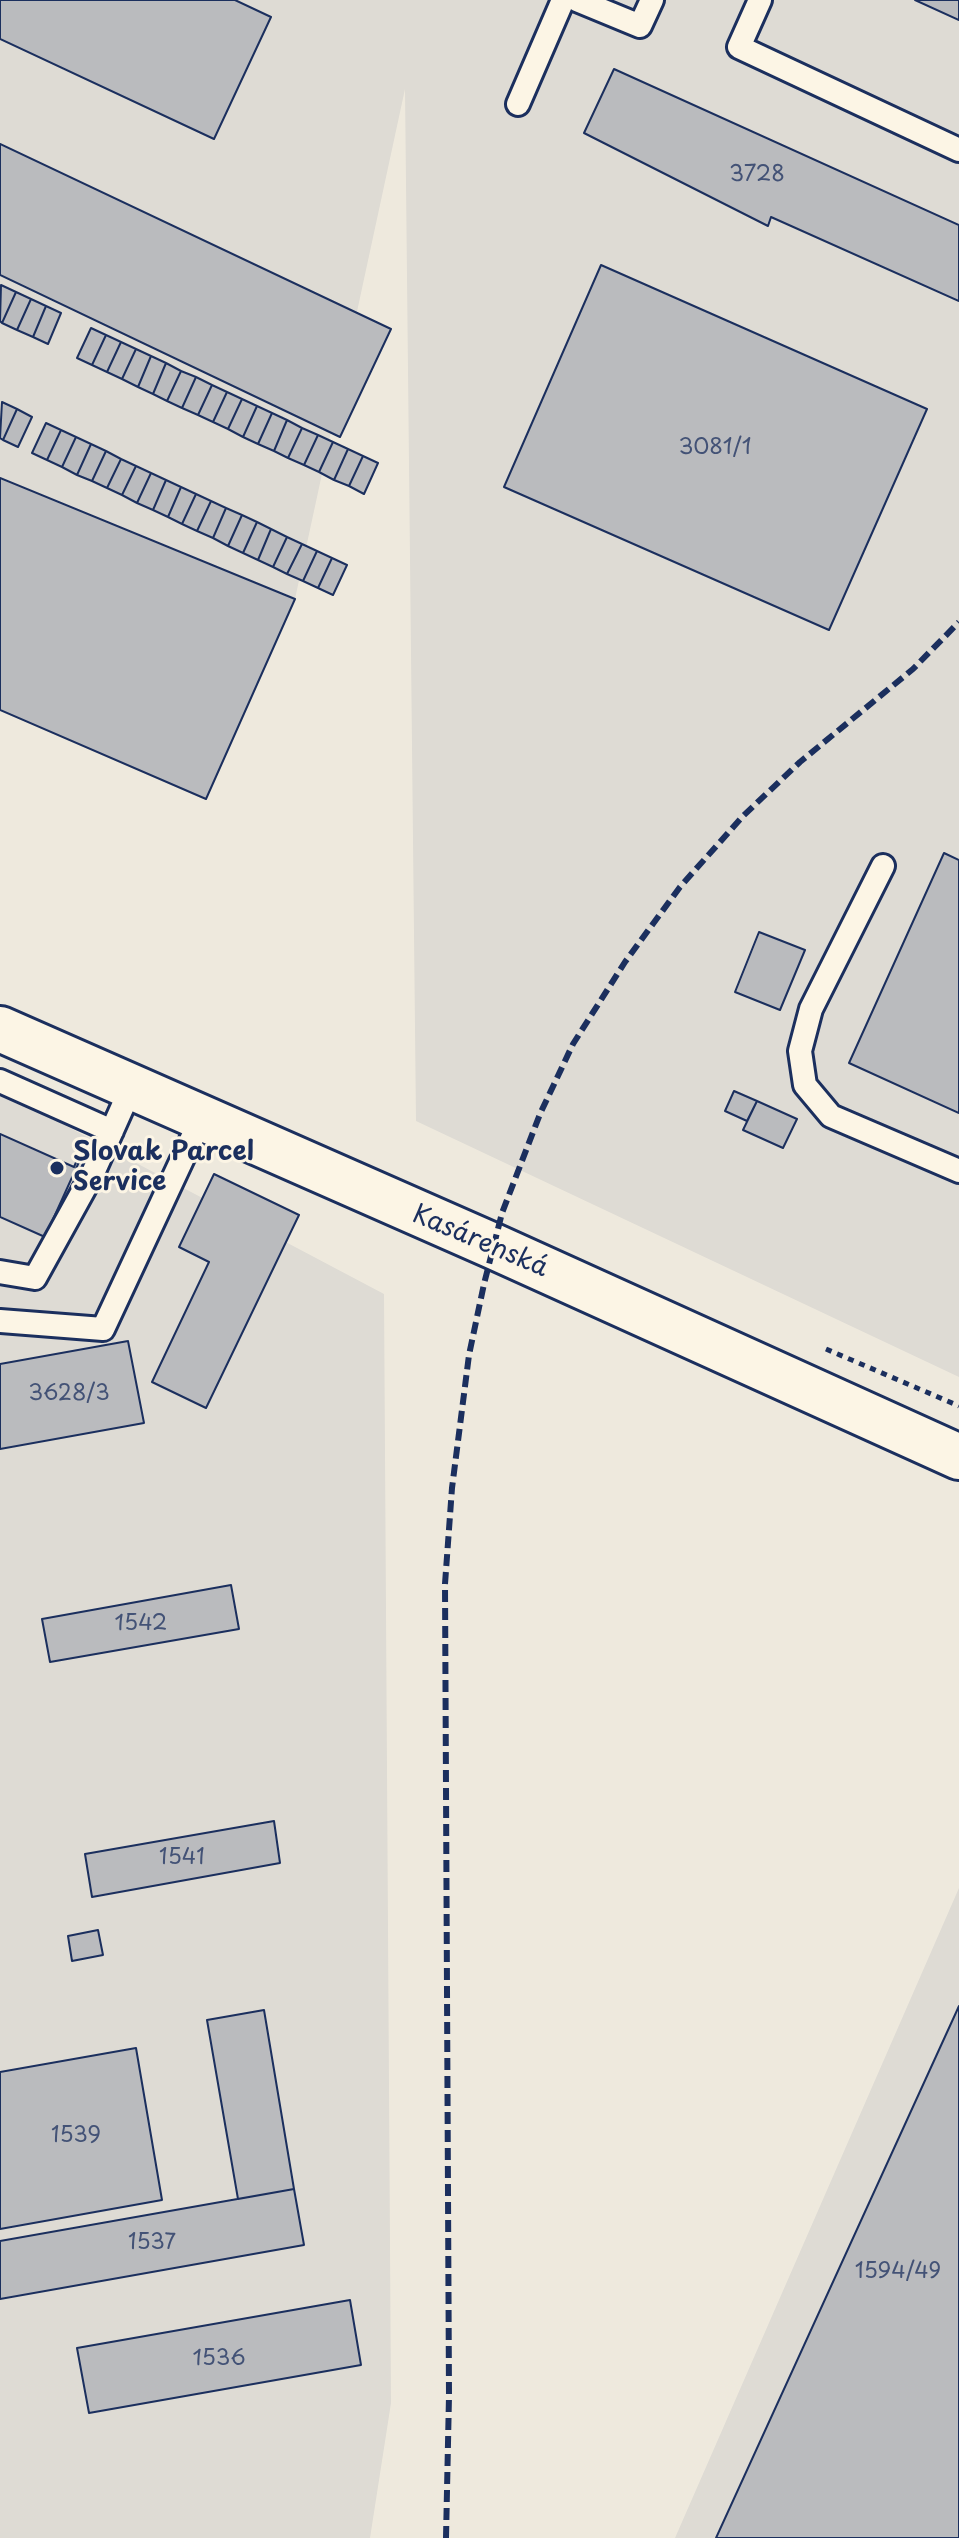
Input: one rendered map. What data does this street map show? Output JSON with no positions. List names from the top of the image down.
{
  "streets": {
    "street": ["Kasárenská"]
  },
  "places": ["Slovak Parcel Service"],
  "house_numbers": [
    "3728",
    "3081/1",
    "3628/3",
    "1542",
    "1541",
    "1539",
    "1537",
    "1594/49",
    "1536"
  ]
}
